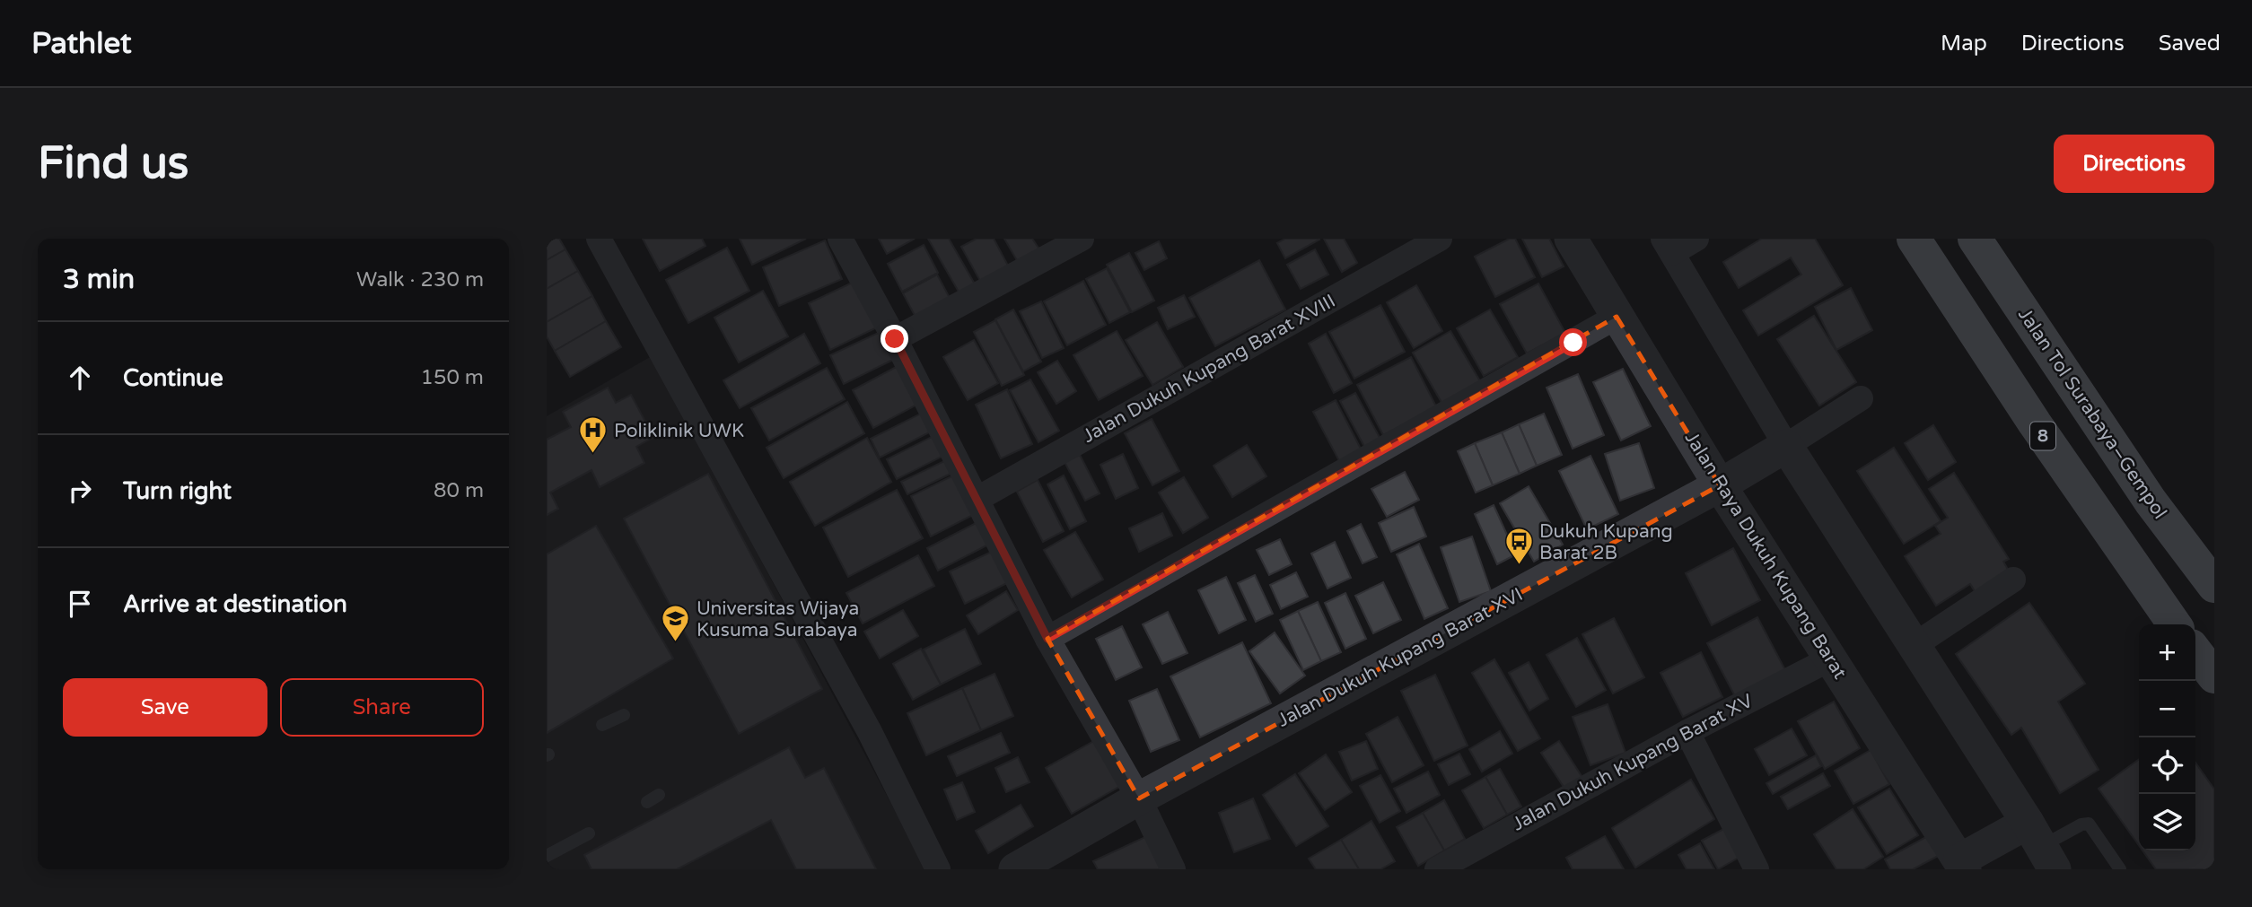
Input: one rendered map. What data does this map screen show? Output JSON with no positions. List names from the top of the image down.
{
  "streets": {
    "highway": ["Jalan Tol Surabaya–Gempol", "8"],
    "street": [
      "Jalan Dukuh Kupang Barat XVIII",
      "Jalan Raya Dukuh Kupang Barat",
      "Jalan Dukuh Kupang Barat XVI",
      "Jalan Dukuh Kupang Barat XV"
    ]
  },
  "crossings": [
    ["Jalan Raya Dukuh Kupang Barat", "Jalan Dukuh Kupang Barat XVI"],
    ["Jalan Raya Dukuh Kupang Barat", "Jalan Dukuh Kupang Barat XV"]
  ],
  "places": {
    "hospital": ["Poliklinik UWK"],
    "bus stop": ["Dukuh Kupang Barat 2B"],
    "school or university": ["Universitas Wijaya Kusuma Surabaya"]
  },
  "page": {
    "header": "Pathlet",
    "nav": ["Map", "Directions", "Saved"],
    "buttons": [
      "Directions",
      ["Save", "Share"]
    ],
    "title": "Find us",
    "heading": ["3 min", "Walk · 230 m"],
    "list": [
      ["Continue", "150 m"],
      ["Turn right", "80 m"],
      "Arrive at destination"
    ],
    "map_buttons": ["+", "−"]
  }
}
